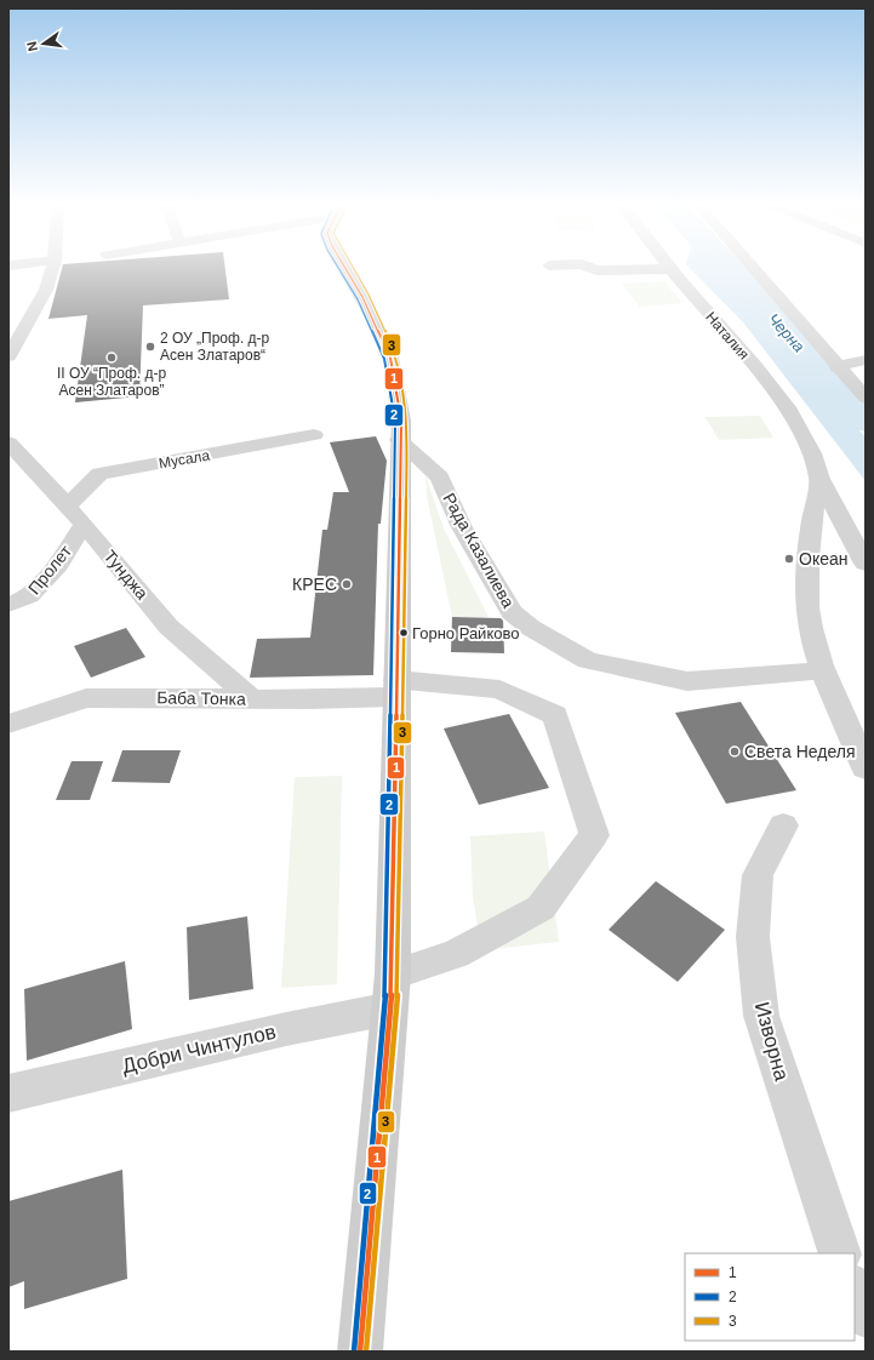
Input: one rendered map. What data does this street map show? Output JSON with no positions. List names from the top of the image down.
{
  "streets": {
    "street": [
      "Наталия",
      "Мусала",
      "Рада Казалиева",
      "Пролет",
      "Тунджа",
      "Баба Тонка",
      "Изворна",
      "Добри Чинтулов"
    ]
  },
  "crossings": [
    ["Наталия", "Рада Казалиева"],
    ["Мусала", "Тунджа"],
    ["Пролет", "Тунджа"],
    ["Тунджа", "Баба Тонка"],
    ["Баба Тонка", "Добри Чинтулов"]
  ],
  "water": ["Черна"],
  "places": [
    "2 ОУ „Проф. д-р Асен Златаров“",
    "II ОУ “Проф. д-р Асен Златаров”",
    "Океан",
    "КРЕС",
    "Горно Райково",
    "Света Неделя"
  ],
  "lines": ["transit line 1", "transit line 2", "transit line 3"],
  "legend": ["1", "2", "3"],
  "north": "left"
}
